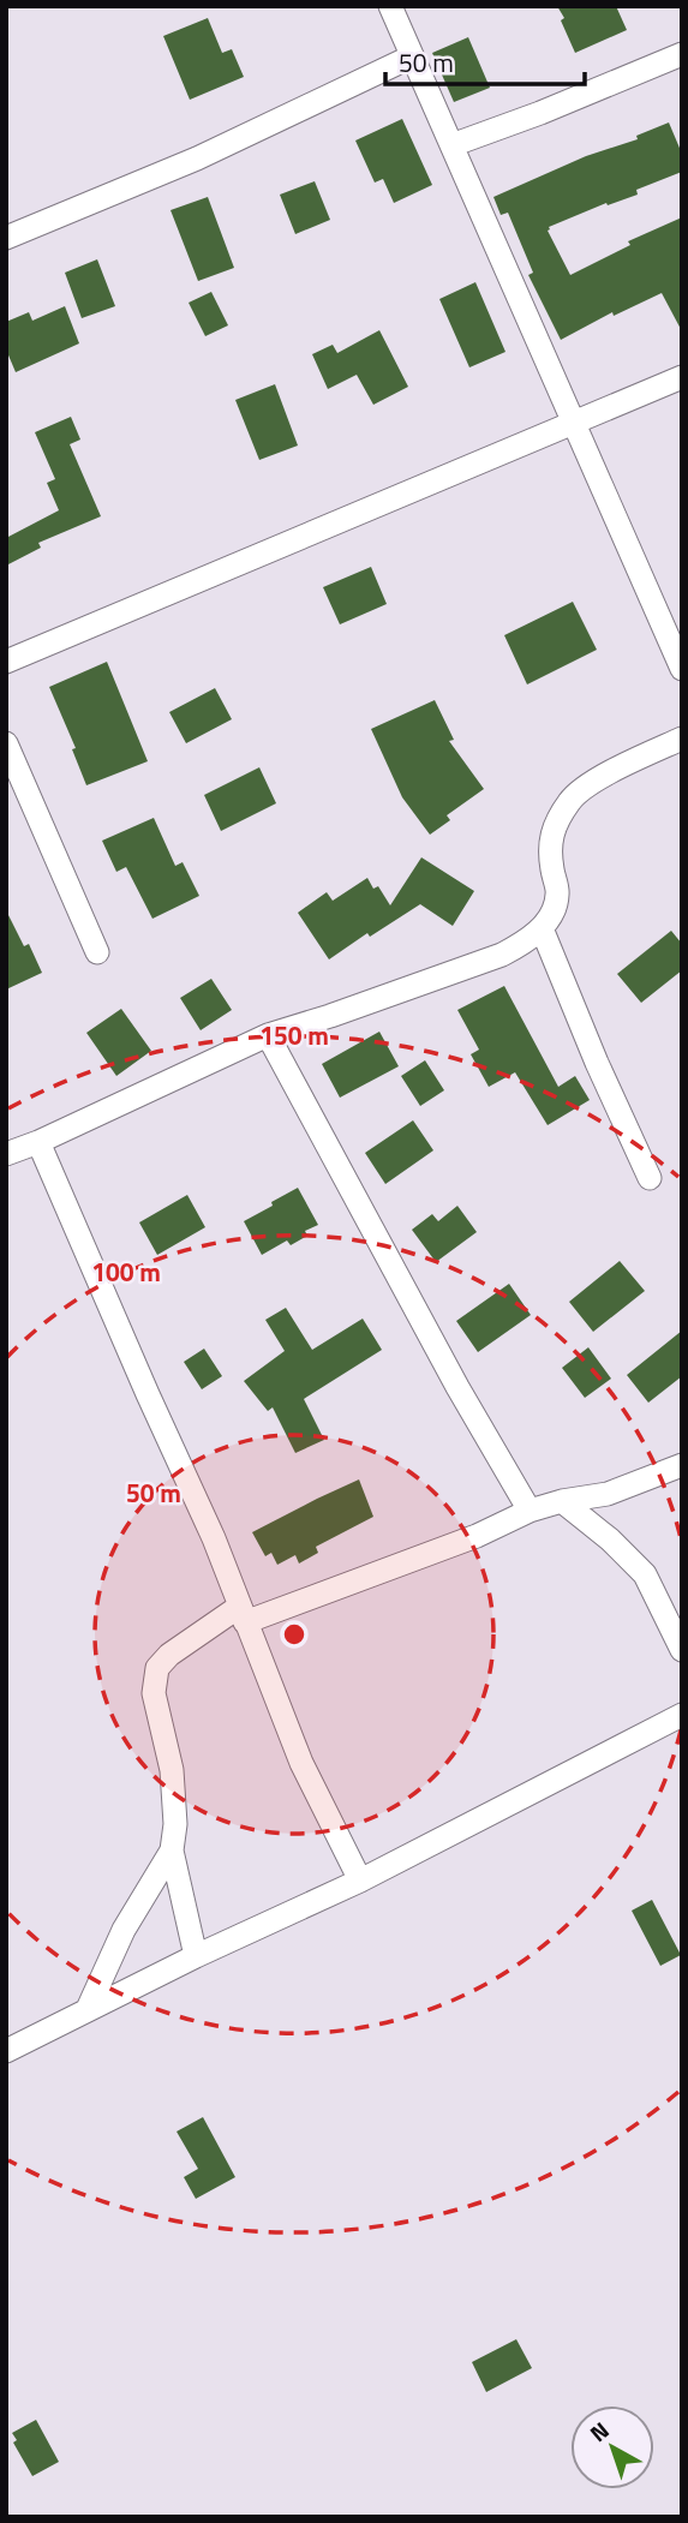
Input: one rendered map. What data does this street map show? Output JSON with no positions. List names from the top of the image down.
{
  "scale_bar": "50 m",
  "north": "top left",
  "rings": ["150 m", "100 m", "50 m"]
}
